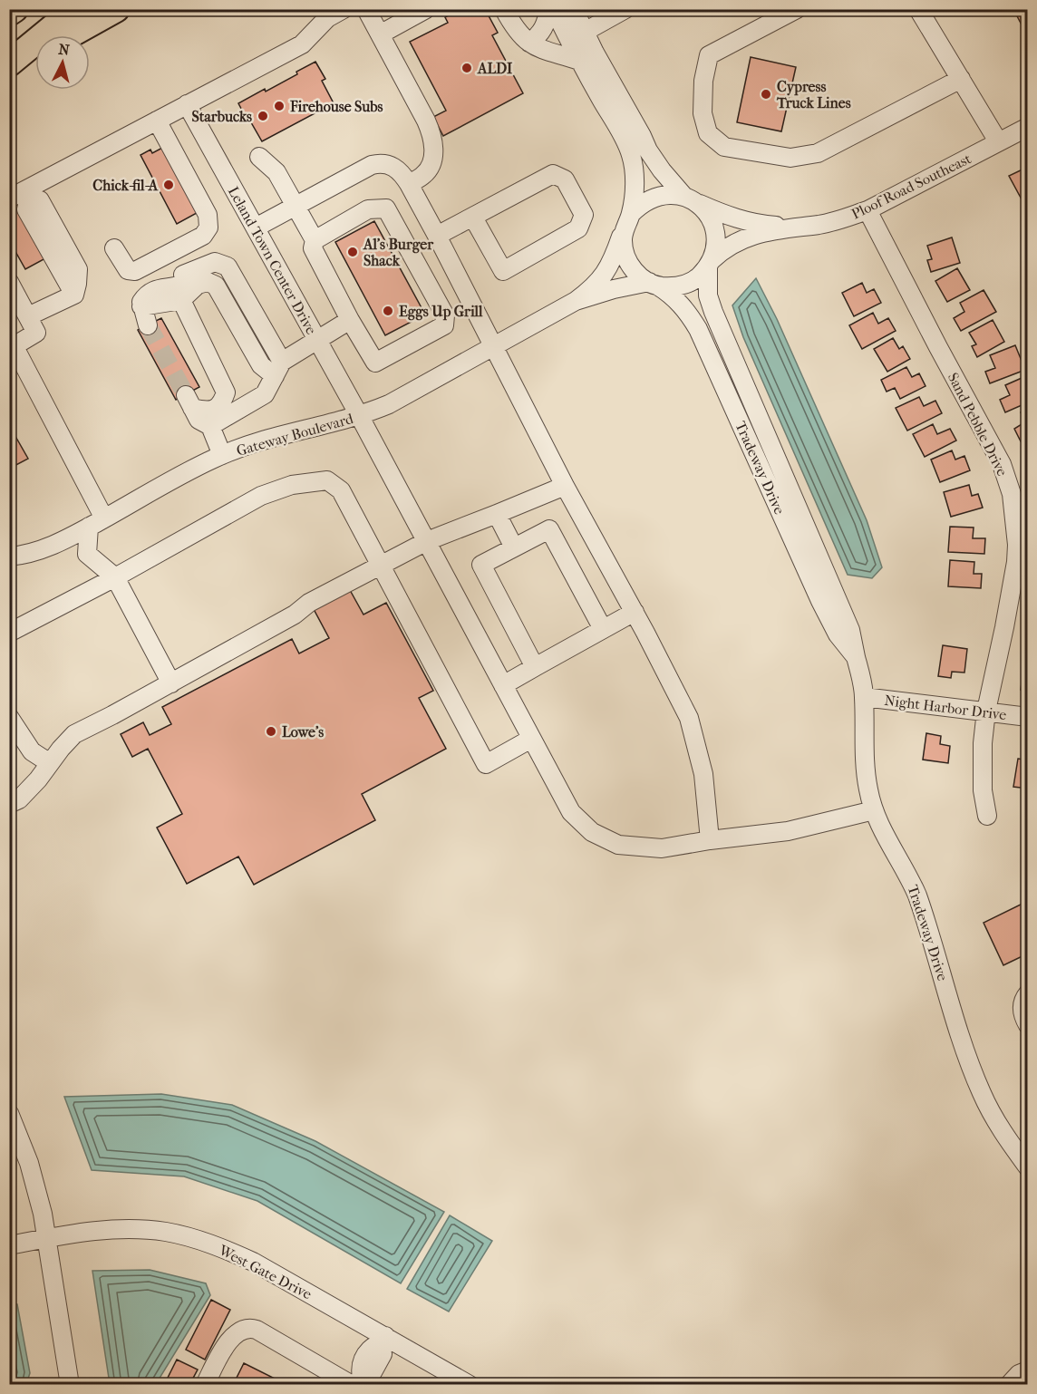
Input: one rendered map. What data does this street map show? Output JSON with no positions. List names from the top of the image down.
{
  "streets": {
    "street": [
      "Ploof Road Southeast",
      "Leland Town Center Drive",
      "Sand Pebble Drive",
      "Gateway Boulevard",
      "Tradeway Drive",
      "Night Harbor Drive",
      "West Gate Drive"
    ]
  },
  "crossings": [
    ["Ploof Road Southeast", "Sand Pebble Drive"],
    ["Ploof Road Southeast", "Tradeway Drive"],
    ["Leland Town Center Drive", "Gateway Boulevard"],
    ["Leland Town Center Drive", "Tradeway Drive"],
    ["Sand Pebble Drive", "Night Harbor Drive"],
    ["Tradeway Drive", "Night Harbor Drive"]
  ],
  "places": [
    "ALDI",
    "Cypress Truck Lines",
    "Firehouse Subs",
    "Starbucks",
    "Chick-fil-A",
    "Al's Burger Shack",
    "Eggs Up Grill",
    "Lowe's"
  ],
  "north": "top"
}
